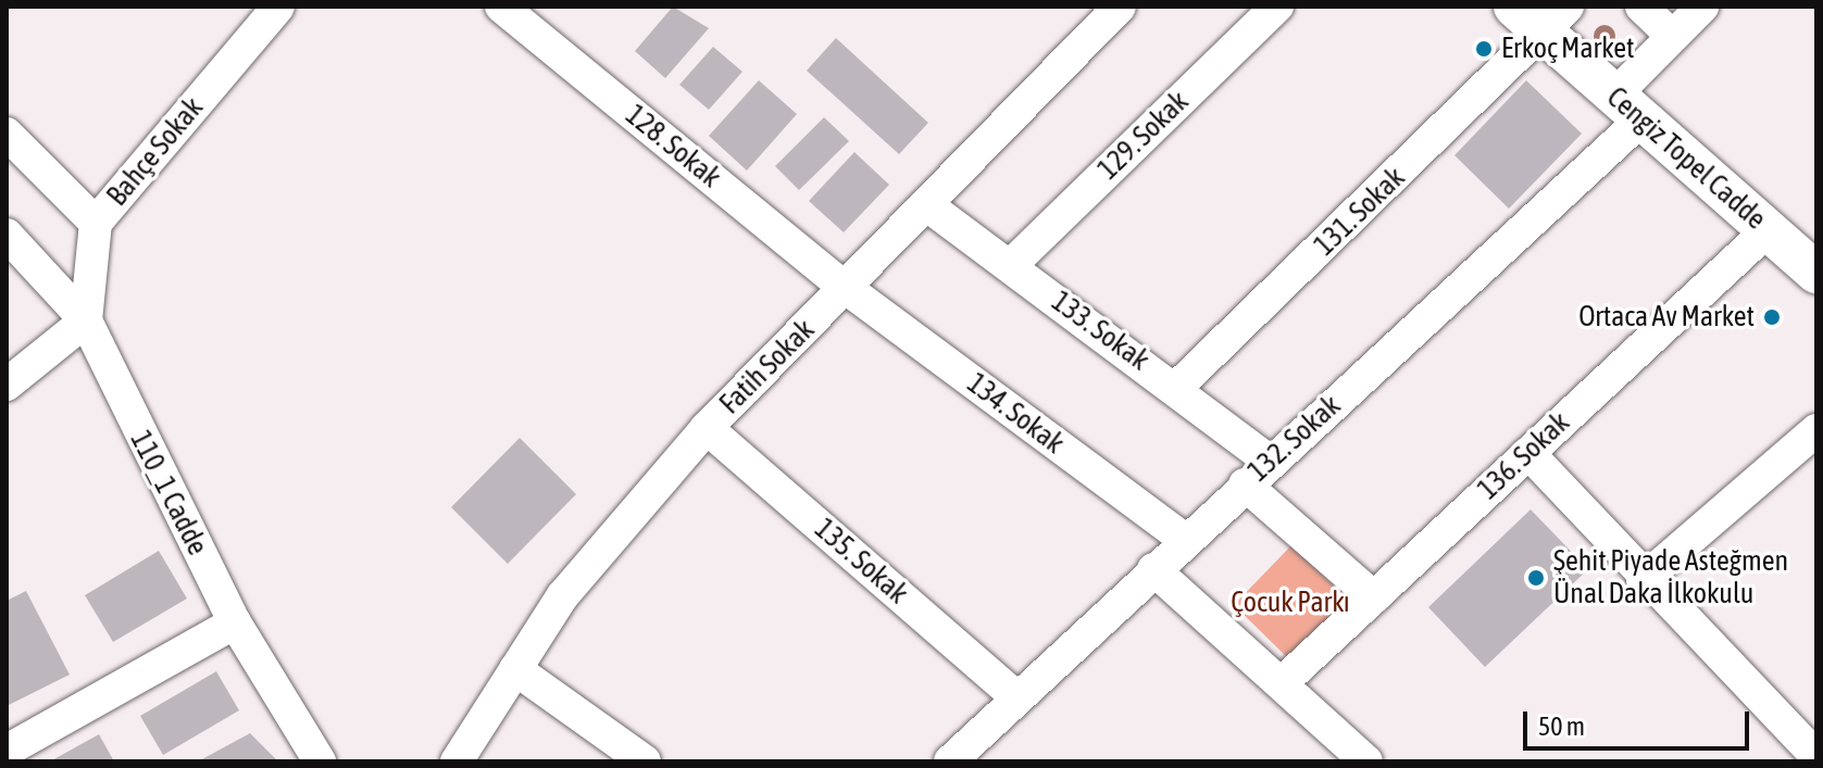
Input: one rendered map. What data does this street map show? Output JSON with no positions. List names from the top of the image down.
{
  "streets": {
    "street": [
      "129. Sokak",
      "128. Sokak",
      "Bahçe Sokak",
      "Cengiz Topel Cadde",
      "131. Sokak",
      "133. Sokak",
      "Fatih Sokak",
      "134. Sokak",
      "132. Sokak",
      "136. Sokak",
      "110_1 Cadde",
      "135. Sokak"
    ]
  },
  "crossings": [
    ["129. Sokak", "133. Sokak"],
    ["128. Sokak", "Fatih Sokak"],
    ["128. Sokak", "134. Sokak"],
    ["Bahçe Sokak", "110_1 Cadde"],
    ["Cengiz Topel Cadde", "131. Sokak"],
    ["Cengiz Topel Cadde", "132. Sokak"],
    ["Cengiz Topel Cadde", "136. Sokak"],
    ["131. Sokak", "133. Sokak"],
    ["133. Sokak", "Fatih Sokak"],
    ["133. Sokak", "132. Sokak"],
    ["Fatih Sokak", "134. Sokak"],
    ["Fatih Sokak", "135. Sokak"],
    ["134. Sokak", "132. Sokak"],
    ["132. Sokak", "135. Sokak"]
  ],
  "parks": ["Çocuk Parkı"],
  "places": ["Erkoç Market", "Ortaca Av Market", "Şehit Piyade Asteğmen Ünal Daka İlkokulu"],
  "scale_bar": "50 m"
}
